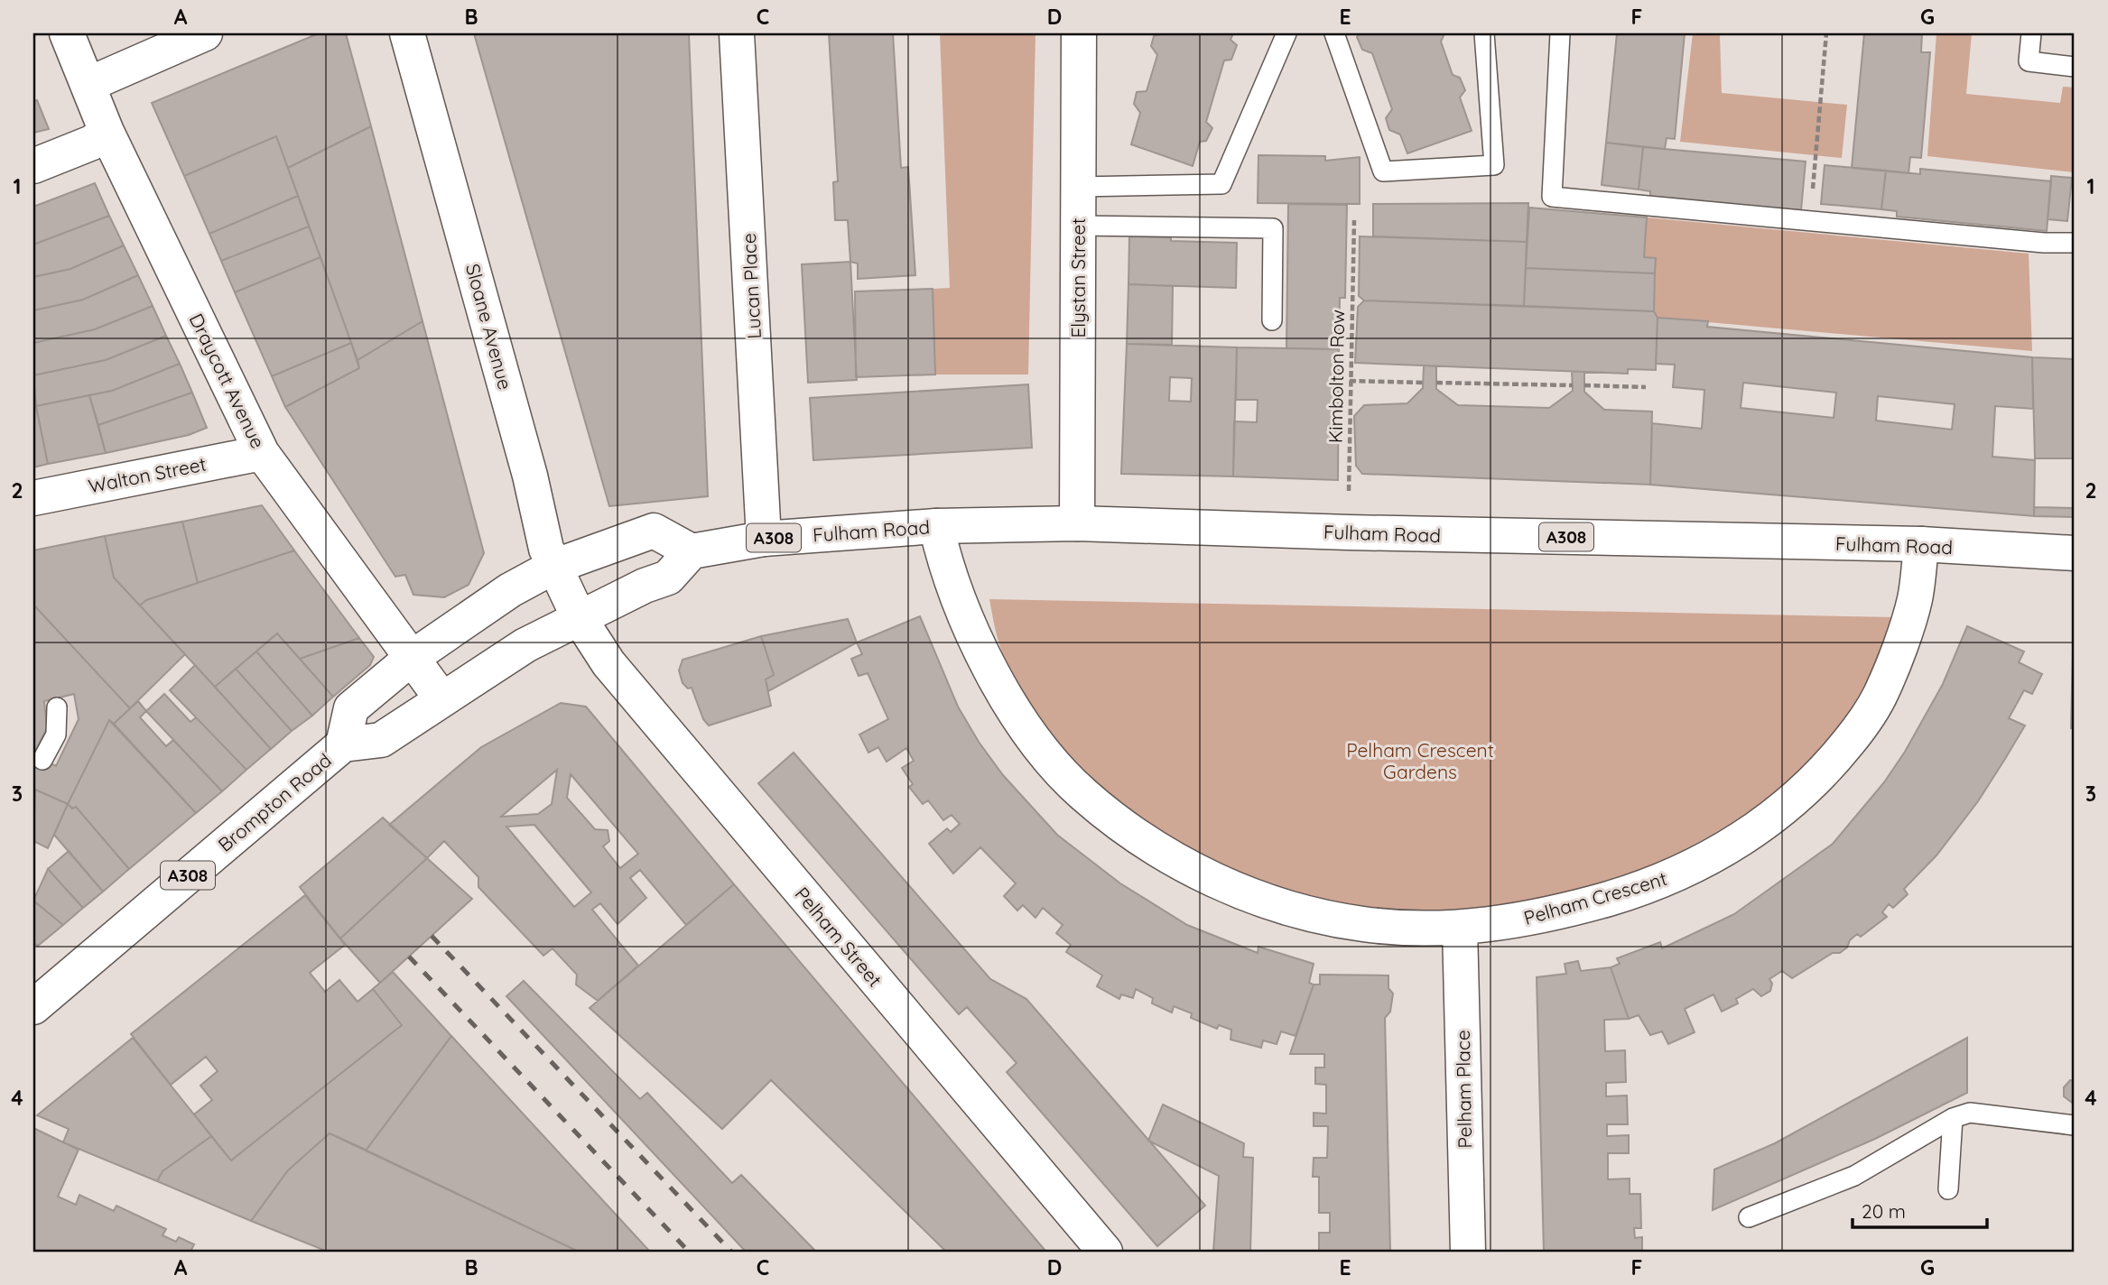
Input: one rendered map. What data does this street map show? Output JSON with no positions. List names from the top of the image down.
{
  "streets": {
    "street": [
      "Elystan Street",
      "Lucan Place",
      "Sloane Avenue",
      "Draycott Avenue",
      "Walton Street",
      "Fulham Road",
      "A308",
      "Brompton Road",
      "Pelham Crescent",
      "Pelham Street",
      "Pelham Place"
    ],
    "path": ["Kimbolton Row"]
  },
  "crossings": [
    ["Elystan Street", "Fulham Road"],
    ["Lucan Place", "Fulham Road"],
    ["Sloane Avenue", "Brompton Road"],
    ["Sloane Avenue", "Pelham Street"],
    ["Kimbolton Row", "Fulham Road"],
    ["Draycott Avenue", "Walton Street"],
    ["Draycott Avenue", "Brompton Road"],
    ["Fulham Road", "Pelham Crescent"],
    ["Brompton Road", "Pelham Street"],
    ["Pelham Crescent", "Pelham Place"]
  ],
  "parks": ["Pelham Crescent Gardens"],
  "scale_bar": "20 m",
  "grid": {
    "columns": [
      "A",
      "B",
      "C",
      "D",
      "E",
      "F",
      "G"
    ],
    "rows": [
      "1",
      "2",
      "3",
      "4"
    ]
  }
}
